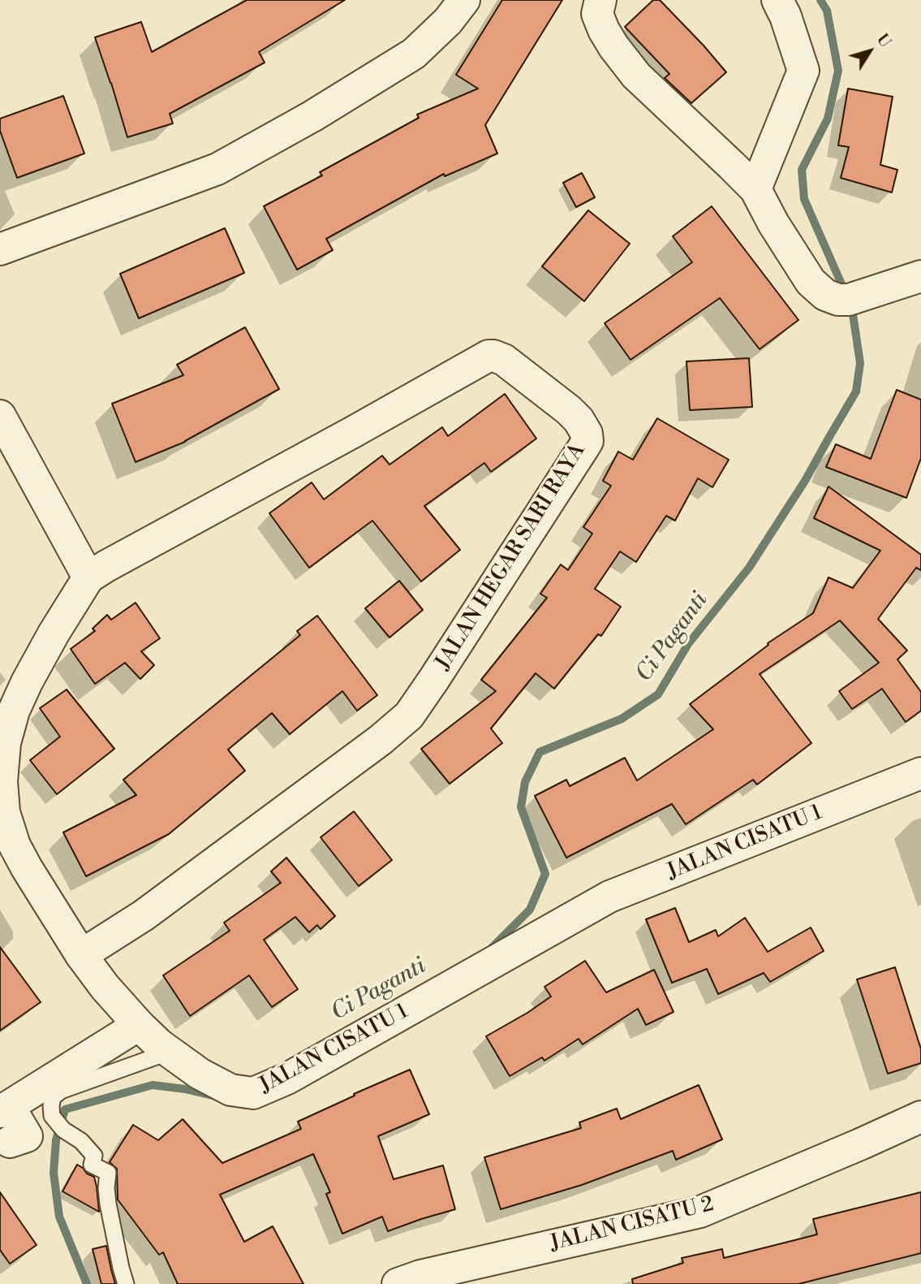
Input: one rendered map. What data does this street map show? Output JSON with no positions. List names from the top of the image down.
{
  "streets": {
    "street": ["JALAN HEGAR SARI RAYA", "JALAN CISATU 1", "JALAN CISATU 2"]
  },
  "crossings": [
    ["JALAN HEGAR SARI RAYA", "JALAN CISATU 1"]
  ],
  "water": ["Ci Paganti"],
  "north": "top right"
}
